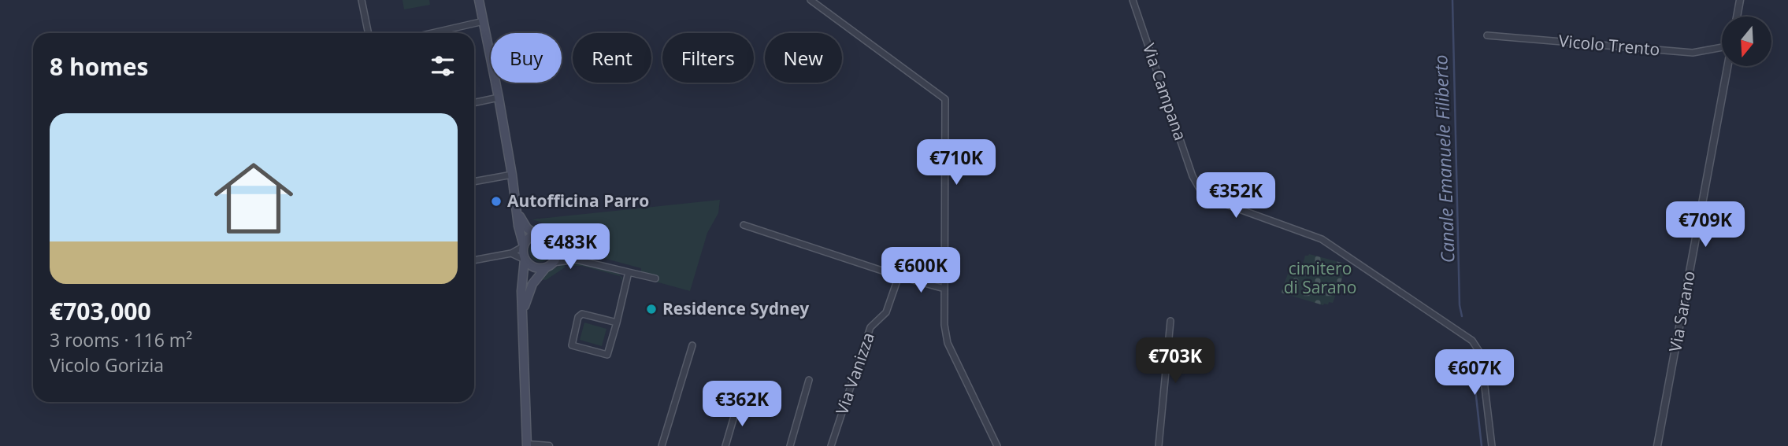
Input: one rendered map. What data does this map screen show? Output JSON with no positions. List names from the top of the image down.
{
  "streets": {
    "street": [
      "Vicolo Trento",
      "Via Campana",
      "Via Sarano",
      "Via Vanizza"
    ]
  },
  "water": ["Canale Emanuele Filiberto"],
  "parks": ["cimitero di Sarano"],
  "places": ["Autofficina Parro", "Residence Sydney"],
  "north": "bottom",
  "page": {
    "chip": [
      "Buy",
      "Rent",
      "Filters",
      "New"
    ],
    "heading": "8 homes",
    "list": [
      {
        "name": "€703,000",
        "note": "3 rooms · 116 m² · Vicolo Gorizia"
      }
    ],
    "price": [
      "€710K",
      "€352K",
      "€709K",
      "€483K",
      "€600K",
      "€703K",
      "€607K",
      "€362K"
    ]
  }
}
